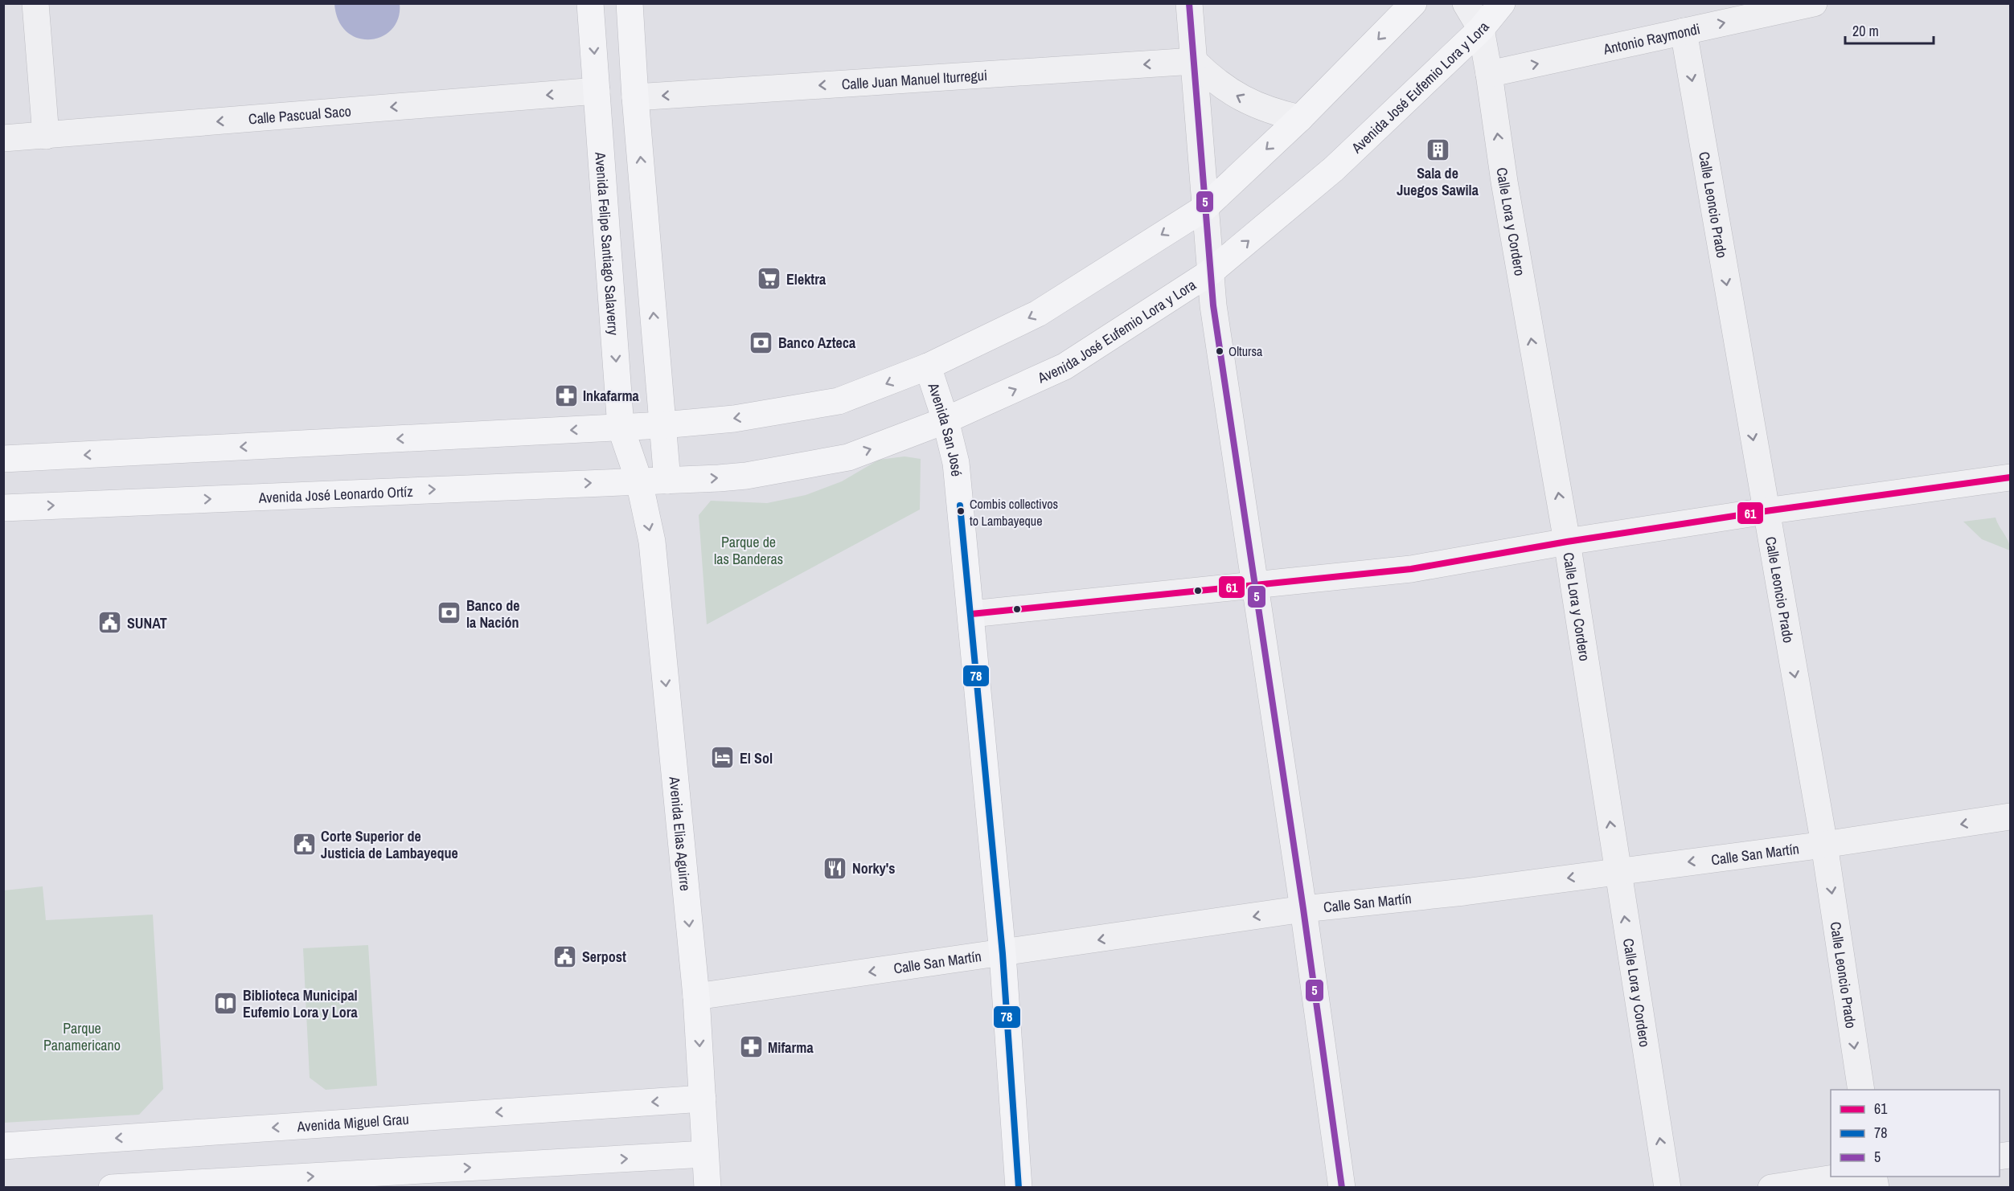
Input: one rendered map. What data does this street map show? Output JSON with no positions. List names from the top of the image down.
{
  "streets": {
    "main road": [
      "Avenida José Eufemio Lora y Lora",
      "Avenida Felipe Santiago Salaverry",
      "Avenida San José",
      "Avenida José Leonardo Ortíz",
      "Avenida Elias Aguirre",
      "Avenida Miguel Grau"
    ],
    "street": [
      "Antonio Raymondi",
      "Calle Juan Manuel Iturregui",
      "Calle Pascual Saco",
      "Calle Leoncio Prado",
      "Calle Lora y Cordero",
      "Calle San Martín"
    ]
  },
  "crossings": [
    ["Antonio Raymondi", "Calle Leoncio Prado"],
    ["Antonio Raymondi", "Calle Lora y Cordero"],
    ["Avenida José Eufemio Lora y Lora", "Calle Lora y Cordero"],
    ["Avenida José Eufemio Lora y Lora", "Avenida San José"],
    ["Avenida José Eufemio Lora y Lora", "Avenida José Leonardo Ortíz"],
    ["Calle Pascual Saco", "Avenida Felipe Santiago Salaverry"],
    ["Calle Leoncio Prado", "Calle San Martín"],
    ["Calle Lora y Cordero", "Calle San Martín"],
    ["Avenida Felipe Santiago Salaverry", "Avenida José Leonardo Ortíz"],
    ["Avenida Felipe Santiago Salaverry", "Avenida Elias Aguirre"],
    ["Avenida San José", "Calle San Martín"],
    ["Avenida José Leonardo Ortíz", "Avenida Elias Aguirre"],
    ["Avenida Elias Aguirre", "Calle San Martín"],
    ["Avenida Elias Aguirre", "Avenida Miguel Grau"]
  ],
  "one_way": [
    "Antonio Raymondi",
    "Calle Juan Manuel Iturregui",
    "Calle Pascual Saco",
    "Calle Leoncio Prado",
    "Calle Lora y Cordero",
    "Avenida Elias Aguirre",
    "Calle San Martín"
  ],
  "parks": ["Parque de las Banderas", "Parque Panamericano"],
  "places": {
    "building": ["Sala de Juegos Sawila"],
    "supermarket": ["Elektra"],
    "bank": ["Banco Azteca", "Banco de la Nación"],
    "other": ["Oltursa", "Combis collectivos to Lambayeque"],
    "pharmacy": ["Inkafarma", "Mifarma"],
    "public building": ["SUNAT", "Corte Superior de Justicia de Lambayeque", "Serpost"],
    "hotel": ["El Sol"],
    "restaurant": ["Norky's"],
    "library": ["Biblioteca Municipal Eufemio Lora y Lora"]
  },
  "lines": ["transit line 5", "transit line 61", "transit line 78"],
  "legend": ["61", "78", "5"],
  "scale_bar": "20 m"
}
